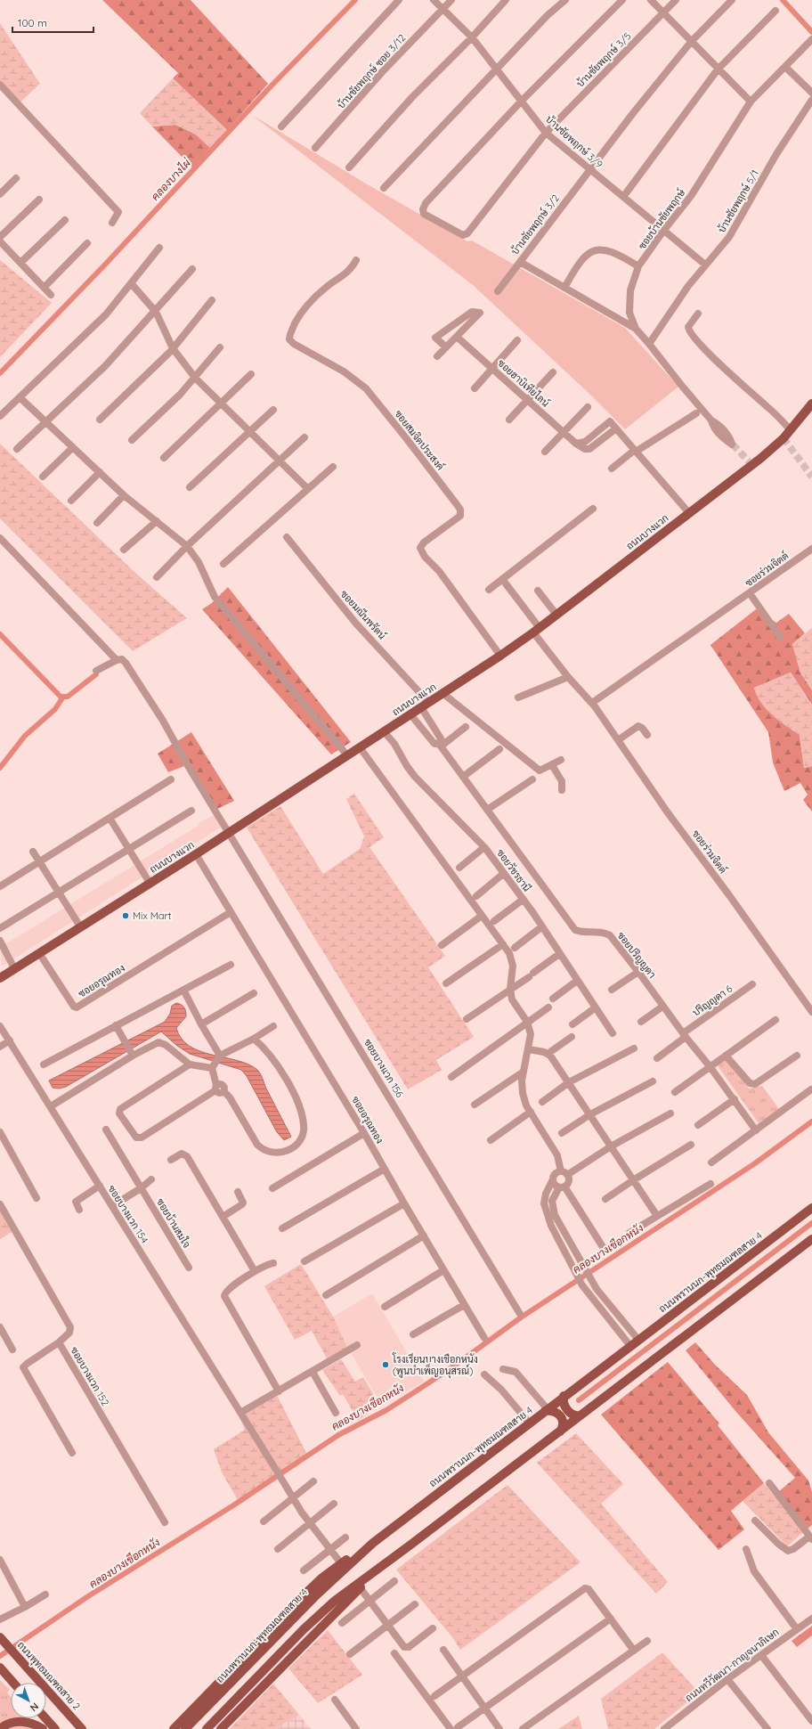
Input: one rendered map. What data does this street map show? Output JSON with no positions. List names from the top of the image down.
{
  "streets": {
    "main road": ["ถนนบางแวก", "ถนนพรานนก-พุทธมณฑลสาย 4", "ถนนพุทธมณฑลสาย 2"],
    "street": [
      "บ้านชัยพฤกษ์ 3/5",
      "บ้านชัยพฤกษ์ ซอย 3/12",
      "บ้านชัยพฤกษ์ 3/9",
      "บ้านชัยพฤกษ์ 5/1",
      "ซอยบ้านชัยพฤกษ์",
      "บ้านชัยพฤกษ์ 3/2",
      "ซอยฮาบิเทียไลน์",
      "ซอยสมจิตประสงค์",
      "ซอยร่วมจิตต์",
      "ซอยมณีนพรัตน์",
      "ซอยวัชรธานี",
      "ซอยปริญญดา",
      "ซอยอรุณทอง",
      "ปริญญดา 6",
      "ซอยบางแวก 156",
      "ซอยบางแวก 154",
      "ซอยบ้านสมใจ",
      "ซอยบางแวก 152",
      "ถนนทวีวัฒนา-กาญจนาภิเษก"
    ]
  },
  "crossings": [
    ["บ้านชัยพฤกษ์ 3/5", "บ้านชัยพฤกษ์ 3/9"],
    ["บ้านชัยพฤกษ์ ซอย 3/12", "บ้านชัยพฤกษ์ 3/9"],
    ["บ้านชัยพฤกษ์ 3/9", "บ้านชัยพฤกษ์ 5/1"],
    ["บ้านชัยพฤกษ์ 3/9", "ซอยบ้านชัยพฤกษ์"],
    ["บ้านชัยพฤกษ์ 3/9", "บ้านชัยพฤกษ์ 3/2"],
    ["บ้านชัยพฤกษ์ 5/1", "ซอยบ้านชัยพฤกษ์"],
    ["ซอยสมจิตประสงค์", "ถนนบางแวก"],
    ["ถนนบางแวก", "ซอยร่วมจิตต์"],
    ["ถนนบางแวก", "ซอยมณีนพรัตน์"],
    ["ถนนบางแวก", "ซอยวัชรธานี"],
    ["ถนนบางแวก", "ซอยปริญญดา"],
    ["ถนนบางแวก", "ซอยอรุณทอง"],
    ["ถนนบางแวก", "ซอยบางแวก 156"],
    ["ซอยมณีนพรัตน์", "ซอยปริญญดา"],
    ["ซอยปริญญดา", "ปริญญดา 6"]
  ],
  "water": ["คลองบางไผ่", "คลองบางเชือกหนัง"],
  "places": ["Mix Mart", "โรงเรียนบางเชือกหนัง (พูนบำเพ็ญอนุสรณ์)"],
  "scale_bar": "100 m",
  "north": "bottom right"
}
